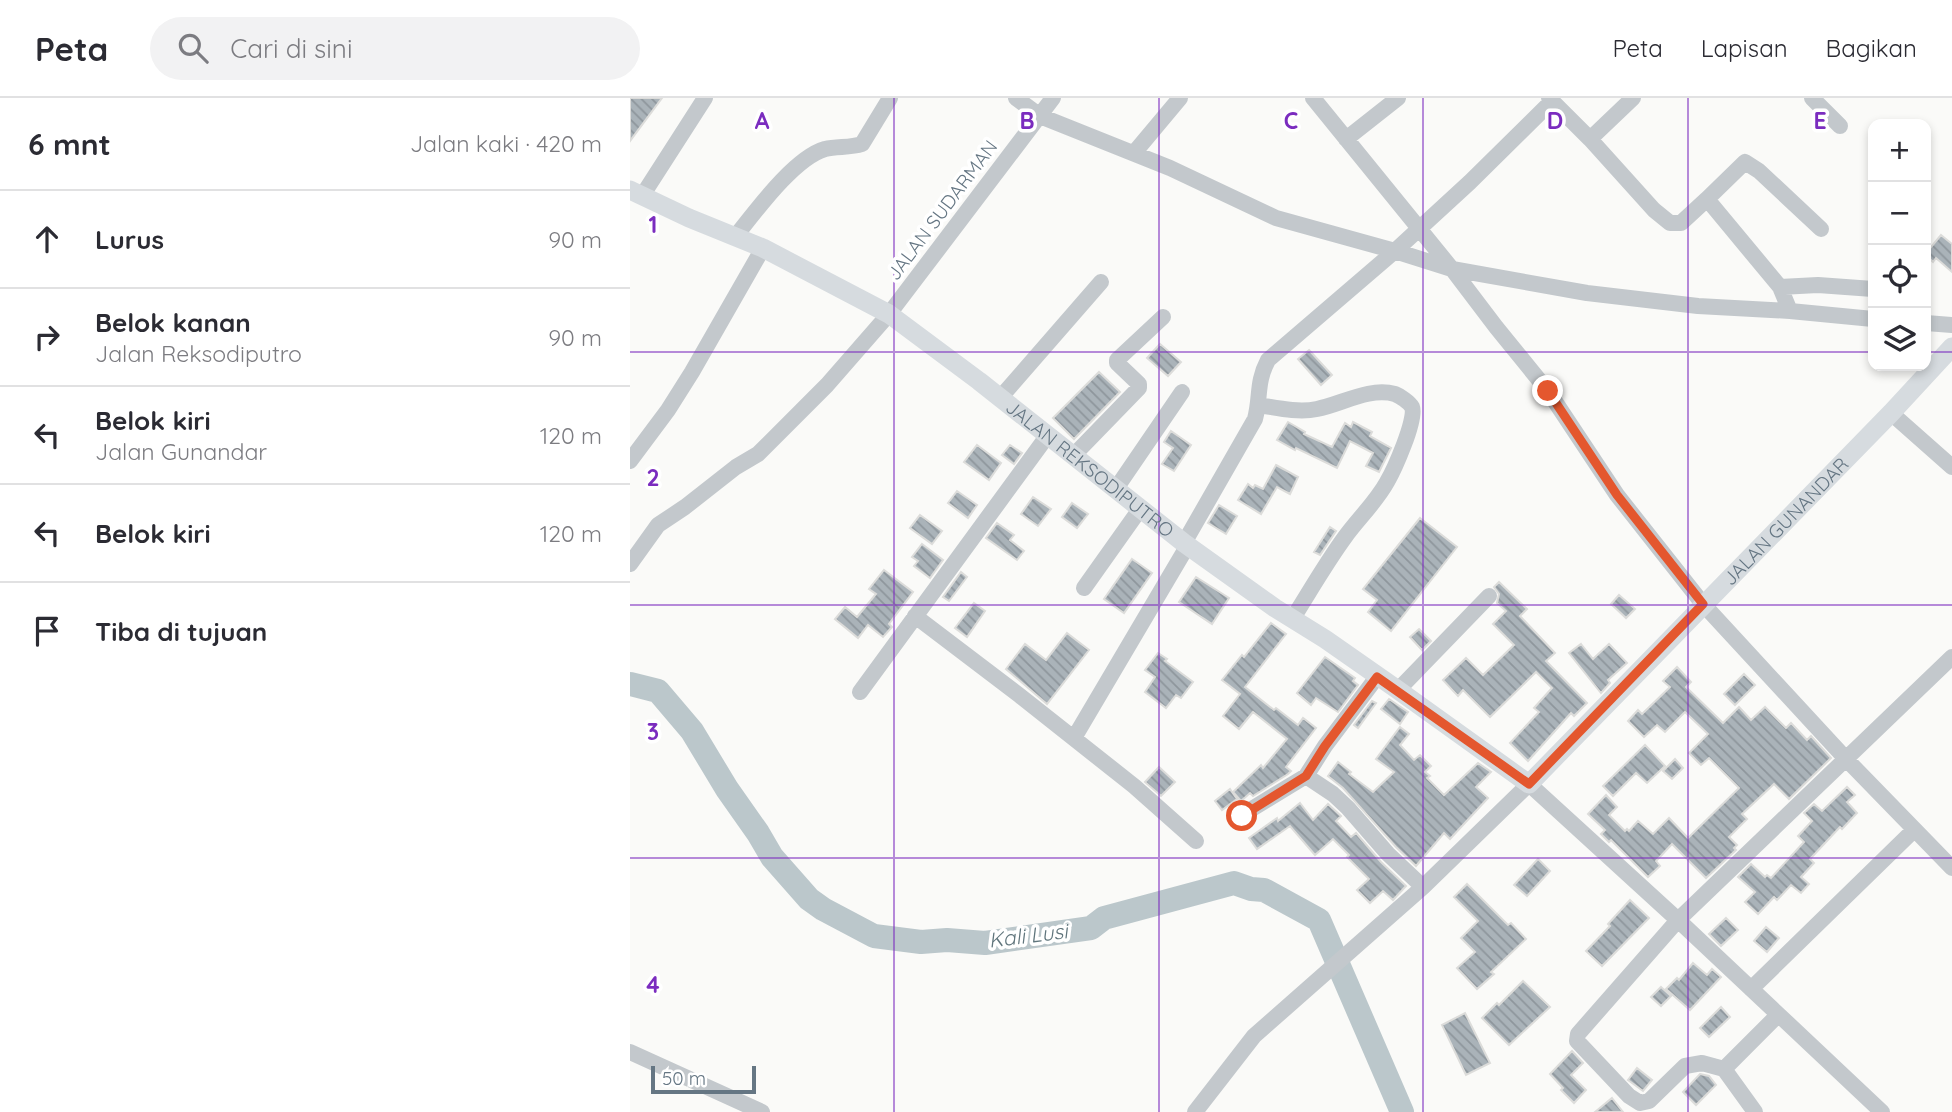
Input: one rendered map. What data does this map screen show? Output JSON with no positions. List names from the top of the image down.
{
  "streets": {
    "main road": ["JALAN REKSODIPUTRO", "JALAN GUNANDAR"],
    "street": ["JALAN SUDARMAN"]
  },
  "crossings": [
    ["JALAN SUDARMAN", "JALAN REKSODIPUTRO"],
    ["JALAN REKSODIPUTRO", "JALAN GUNANDAR"]
  ],
  "water": ["Kali Lusi"],
  "scale_bar": "50 m",
  "page": {
    "header": "Peta",
    "search": "Cari di sini",
    "nav": ["Peta", "Lapisan", "Bagikan"],
    "heading": ["6 mnt", "Jalan kaki · 420 m"],
    "map_buttons": ["+", "−"],
    "list": [
      ["Lurus", "90 m"],
      ["Belok kanan", "Jalan Reksodiputro", "90 m"],
      ["Belok kiri", "Jalan Gunandar", "120 m"],
      ["Belok kiri", "120 m"],
      "Tiba di tujuan"
    ],
    "scale": "50 m"
  },
  "grid": {
    "columns": [
      "A",
      "B",
      "C",
      "D",
      "E"
    ],
    "rows": [
      "1",
      "2",
      "3",
      "4"
    ]
  }
}
